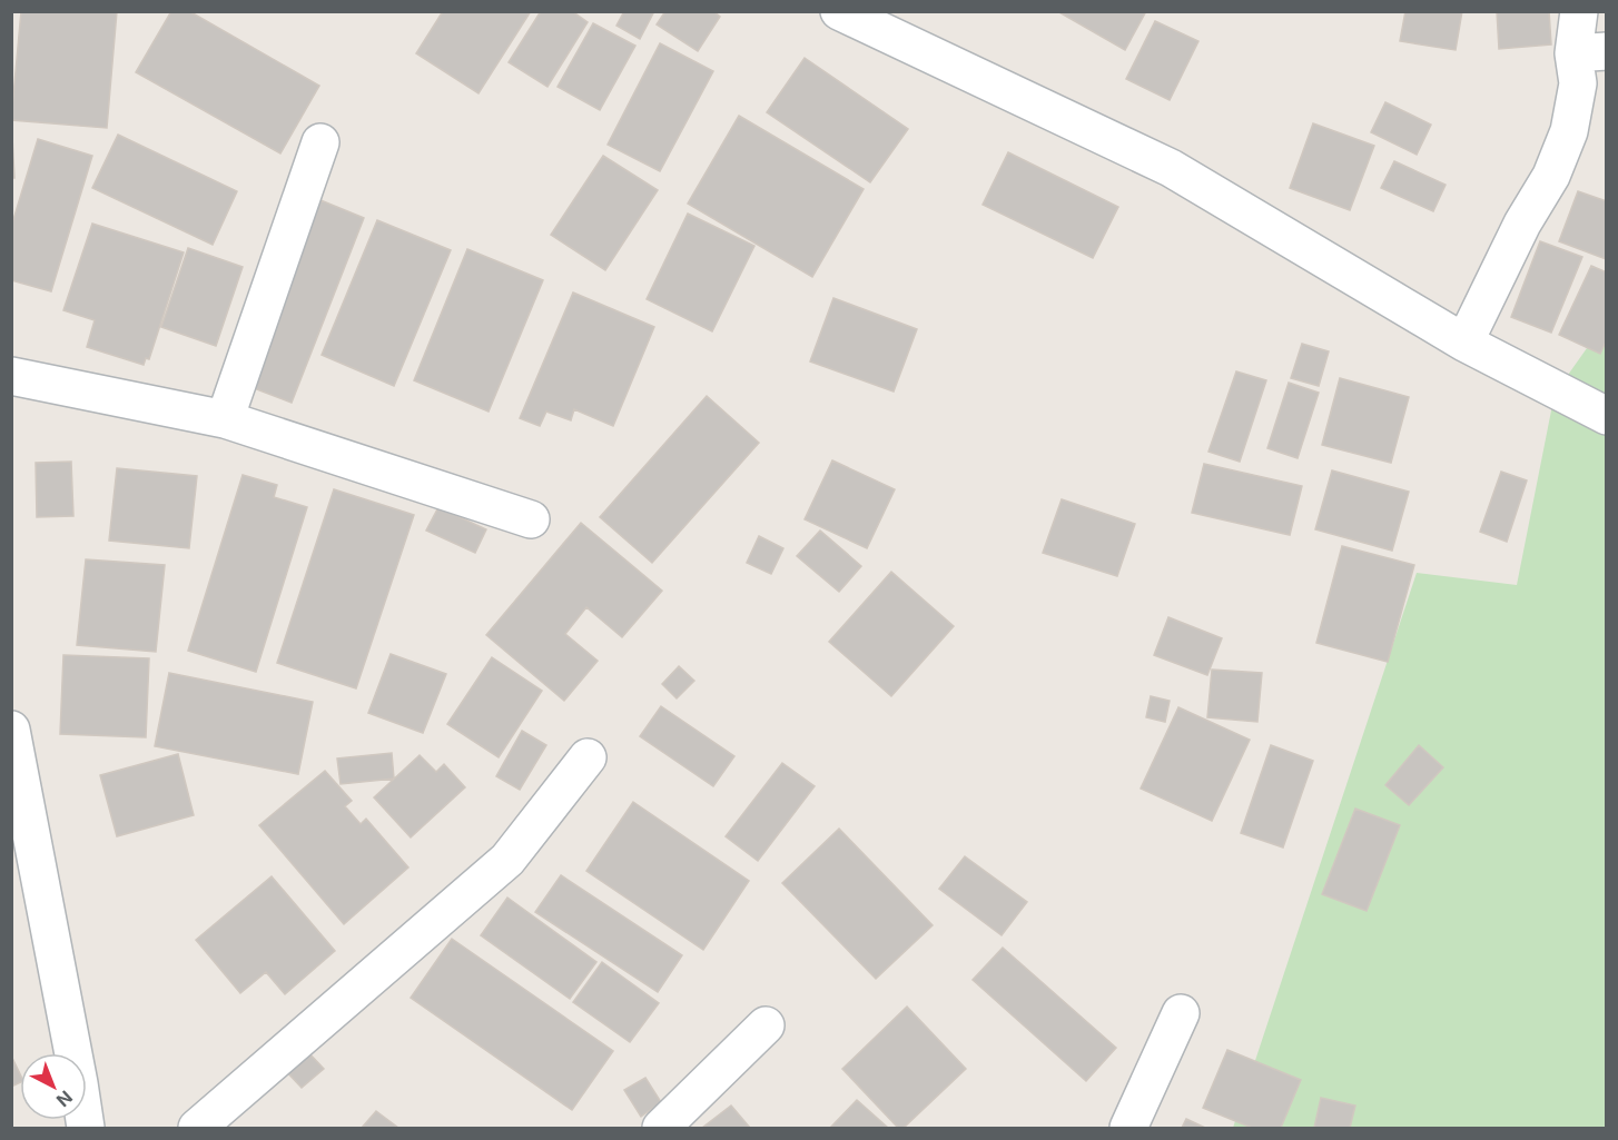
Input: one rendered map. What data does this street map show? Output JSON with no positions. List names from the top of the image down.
{
  "north": "bottom right"
}
